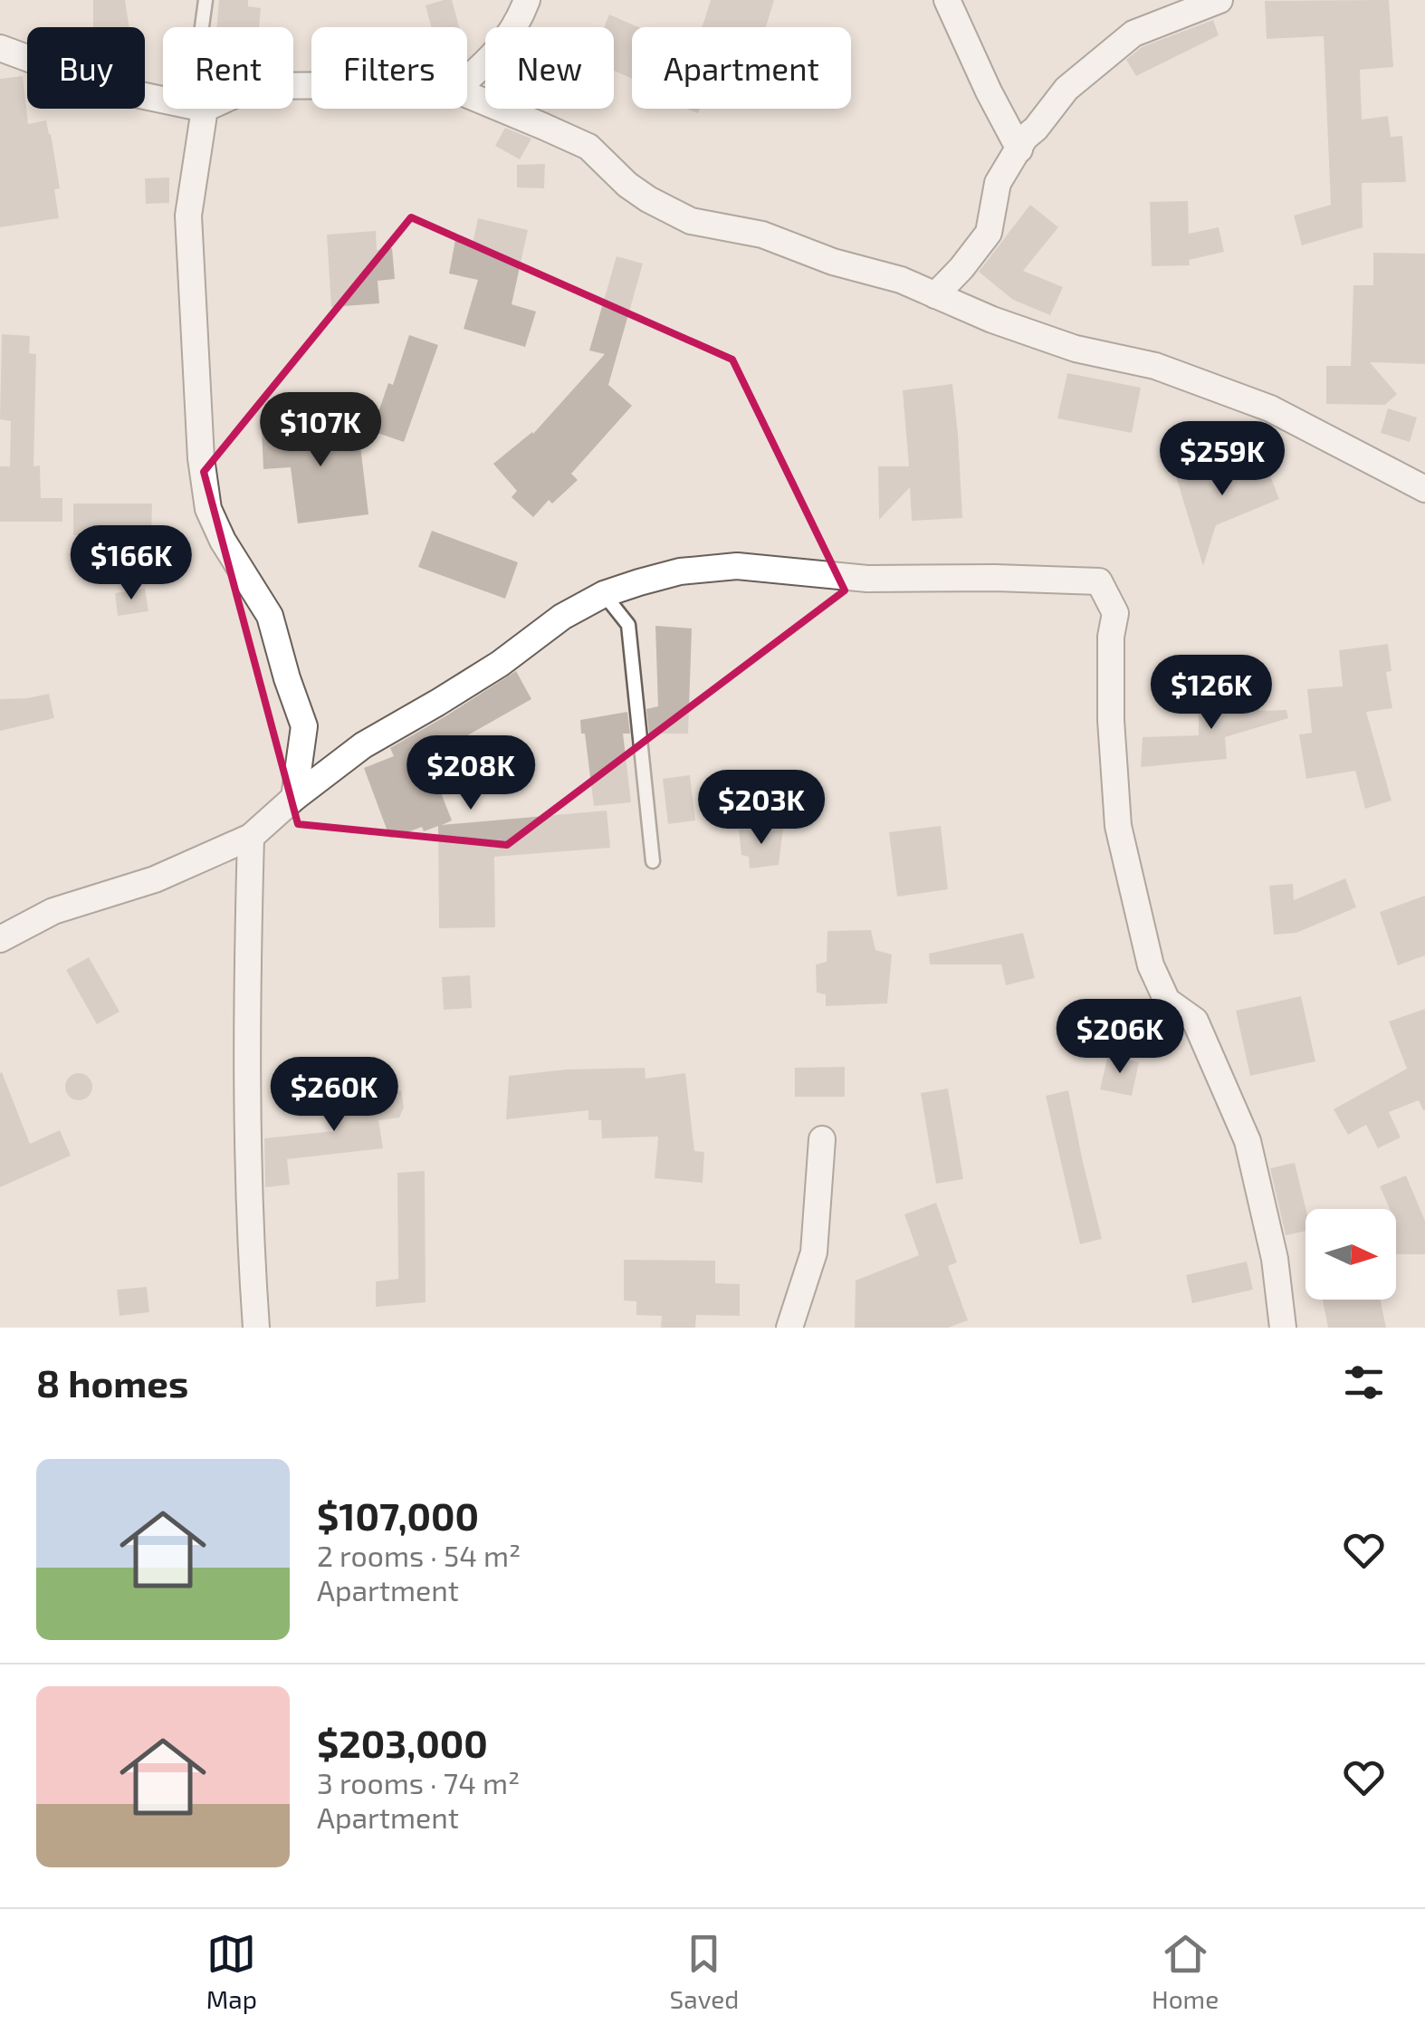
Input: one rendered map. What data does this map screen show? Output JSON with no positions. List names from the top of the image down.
{
  "north": "right",
  "page": {
    "chip": [
      "Buy",
      "Rent",
      "Filters",
      "New",
      "Apartment"
    ],
    "price": [
      "$107K",
      "$259K",
      "$166K",
      "$126K",
      "$208K",
      "$203K",
      "$206K",
      "$260K"
    ],
    "heading": "8 homes",
    "list": [
      {
        "name": "$107,000",
        "note": "2 rooms · 54 m² · Apartment"
      },
      {
        "name": "$203,000",
        "note": "3 rooms · 74 m² · Apartment"
      }
    ],
    "tabs": ["Map", "Saved", "Home"]
  }
}
